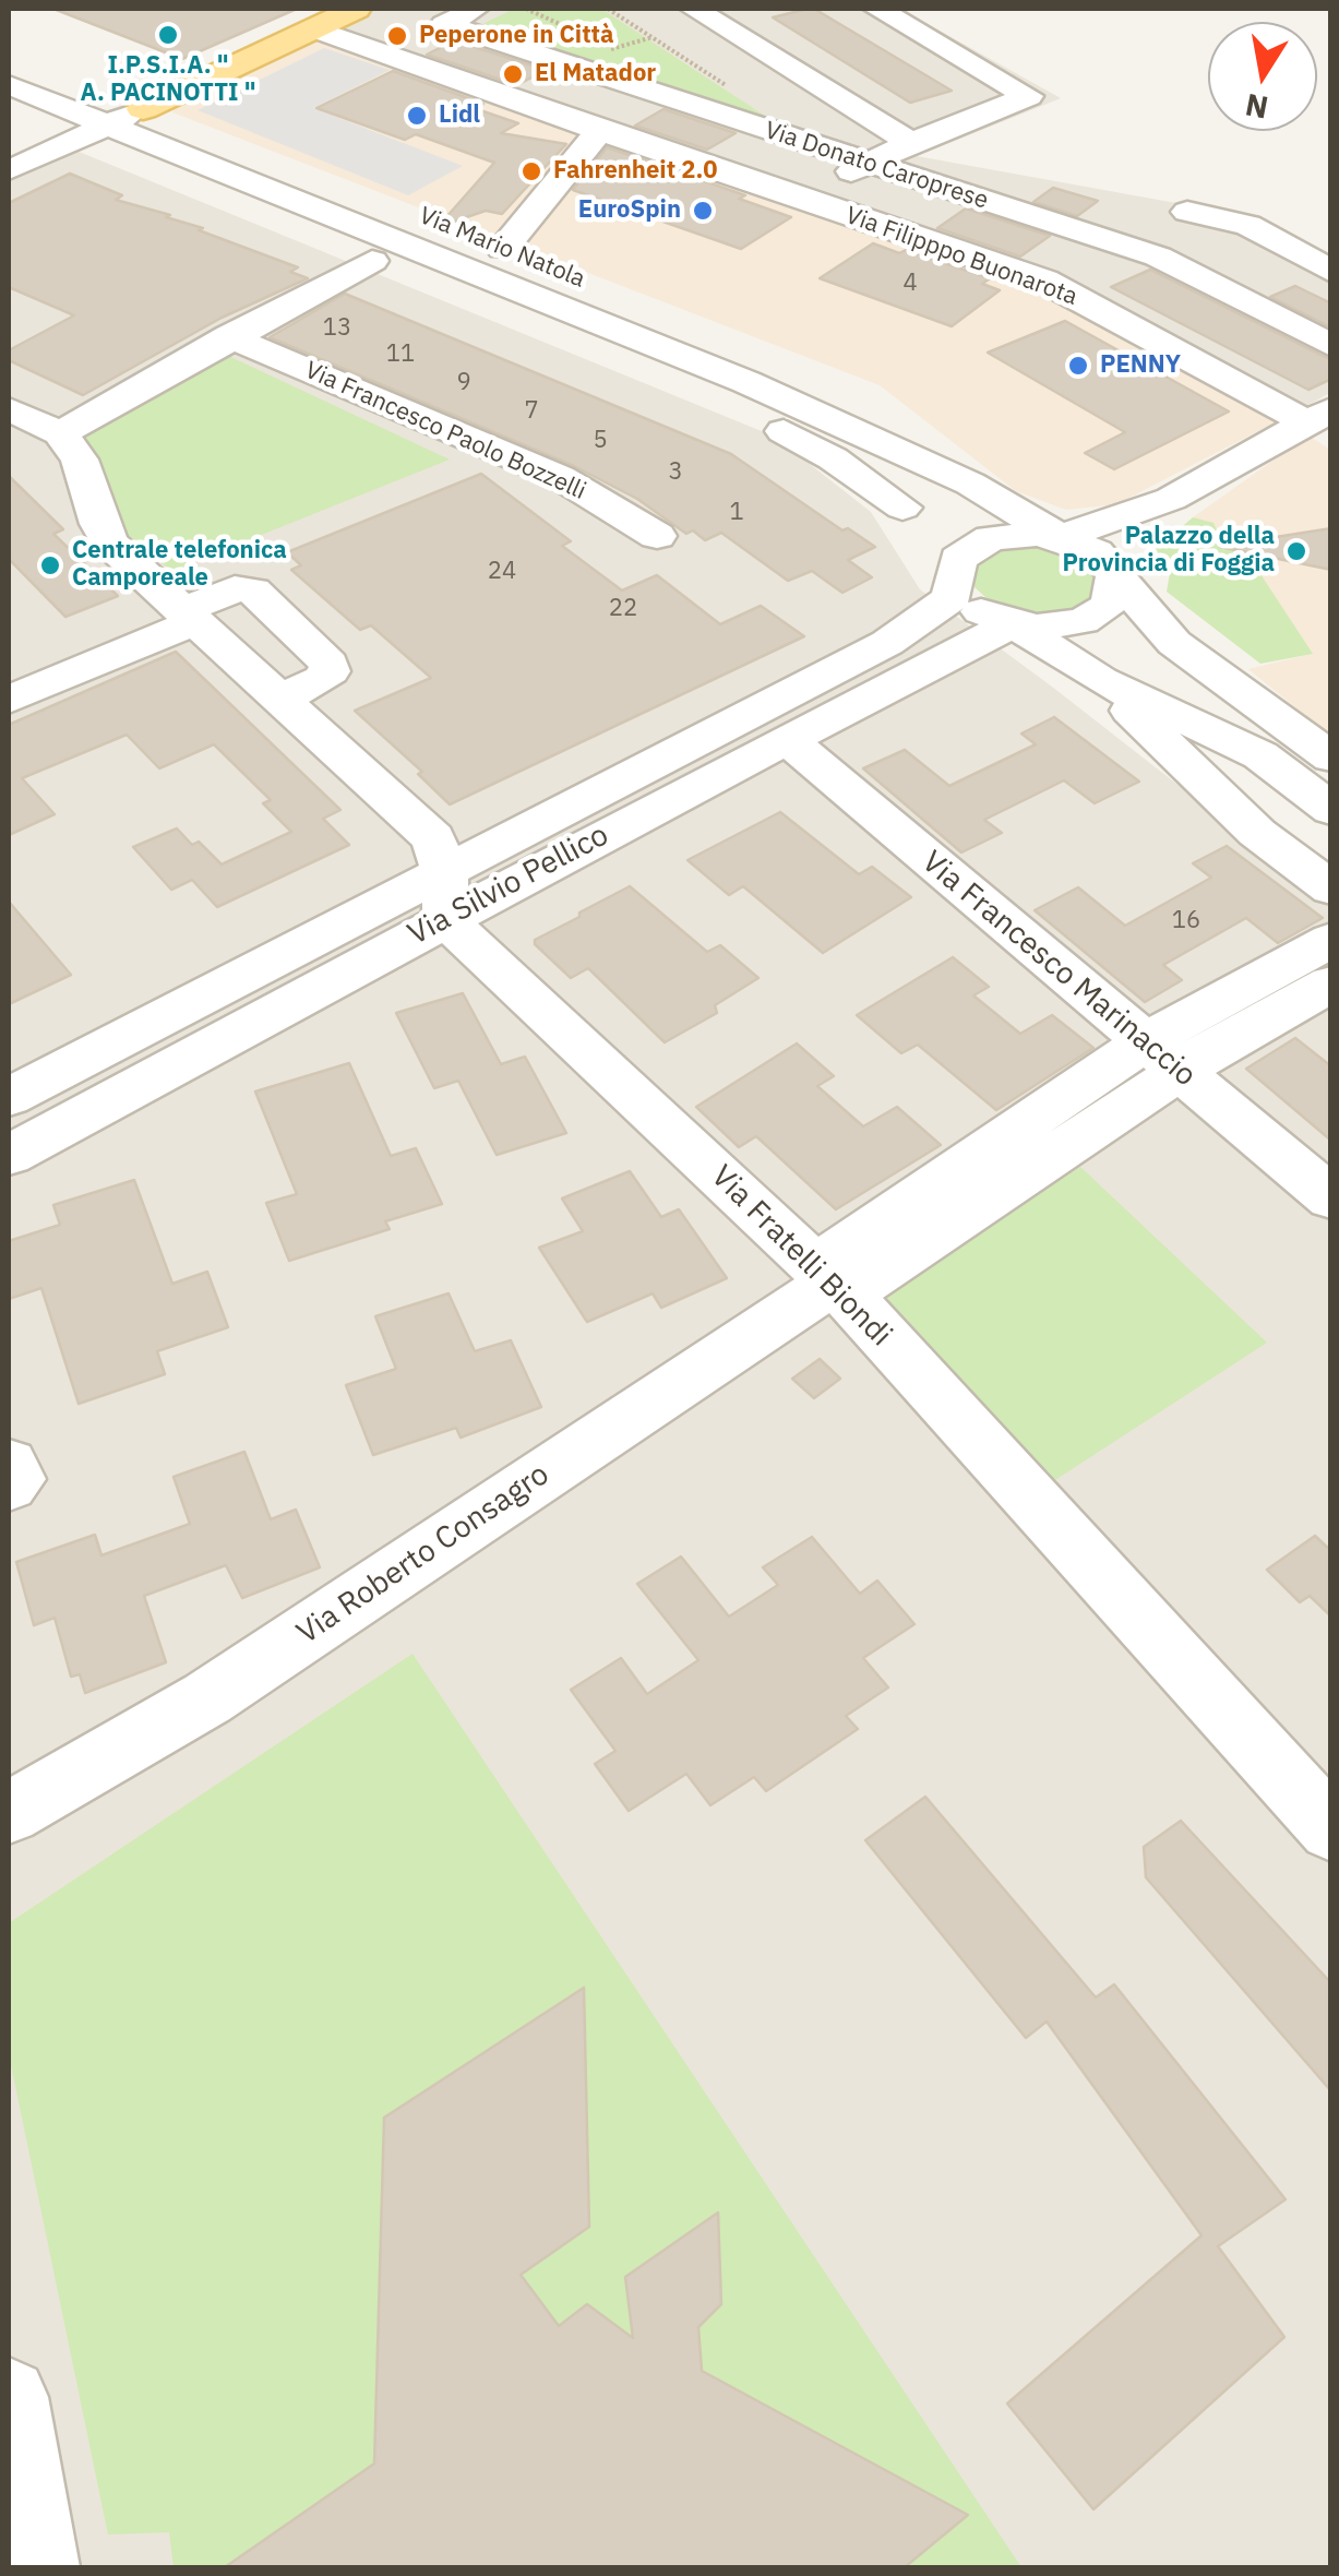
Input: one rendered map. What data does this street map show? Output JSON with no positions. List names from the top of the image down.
{
  "streets": {
    "street": [
      "Via Donato Caroprese",
      "Via Mario Natola",
      "Via Filipppo Buonarota",
      "Via Francesco Paolo Bozzelli",
      "Via Silvio Pellico",
      "Via Francesco Marinaccio",
      "Via Fratelli Biondi",
      "Via Roberto Consagro"
    ]
  },
  "crossings": [
    ["Via Mario Natola", "Via Silvio Pellico"],
    ["Via Silvio Pellico", "Via Francesco Marinaccio"],
    ["Via Silvio Pellico", "Via Fratelli Biondi"],
    ["Via Francesco Marinaccio", "Via Roberto Consagro"],
    ["Via Fratelli Biondi", "Via Roberto Consagro"]
  ],
  "places": [
    "I.P.S.I.A. \" A. PACINOTTI \"",
    "Peperone in Città",
    "El Matador",
    "Lidl",
    "Fahrenheit 2.0",
    "EuroSpin",
    "PENNY",
    "Palazzo della Provincia di Foggia",
    "Centrale telefonica Camporeale"
  ],
  "house_numbers": [
    "4",
    "13",
    "11",
    "9",
    "7",
    "5",
    "3",
    "1",
    "24",
    "22",
    "16"
  ],
  "north": "bottom"
}
